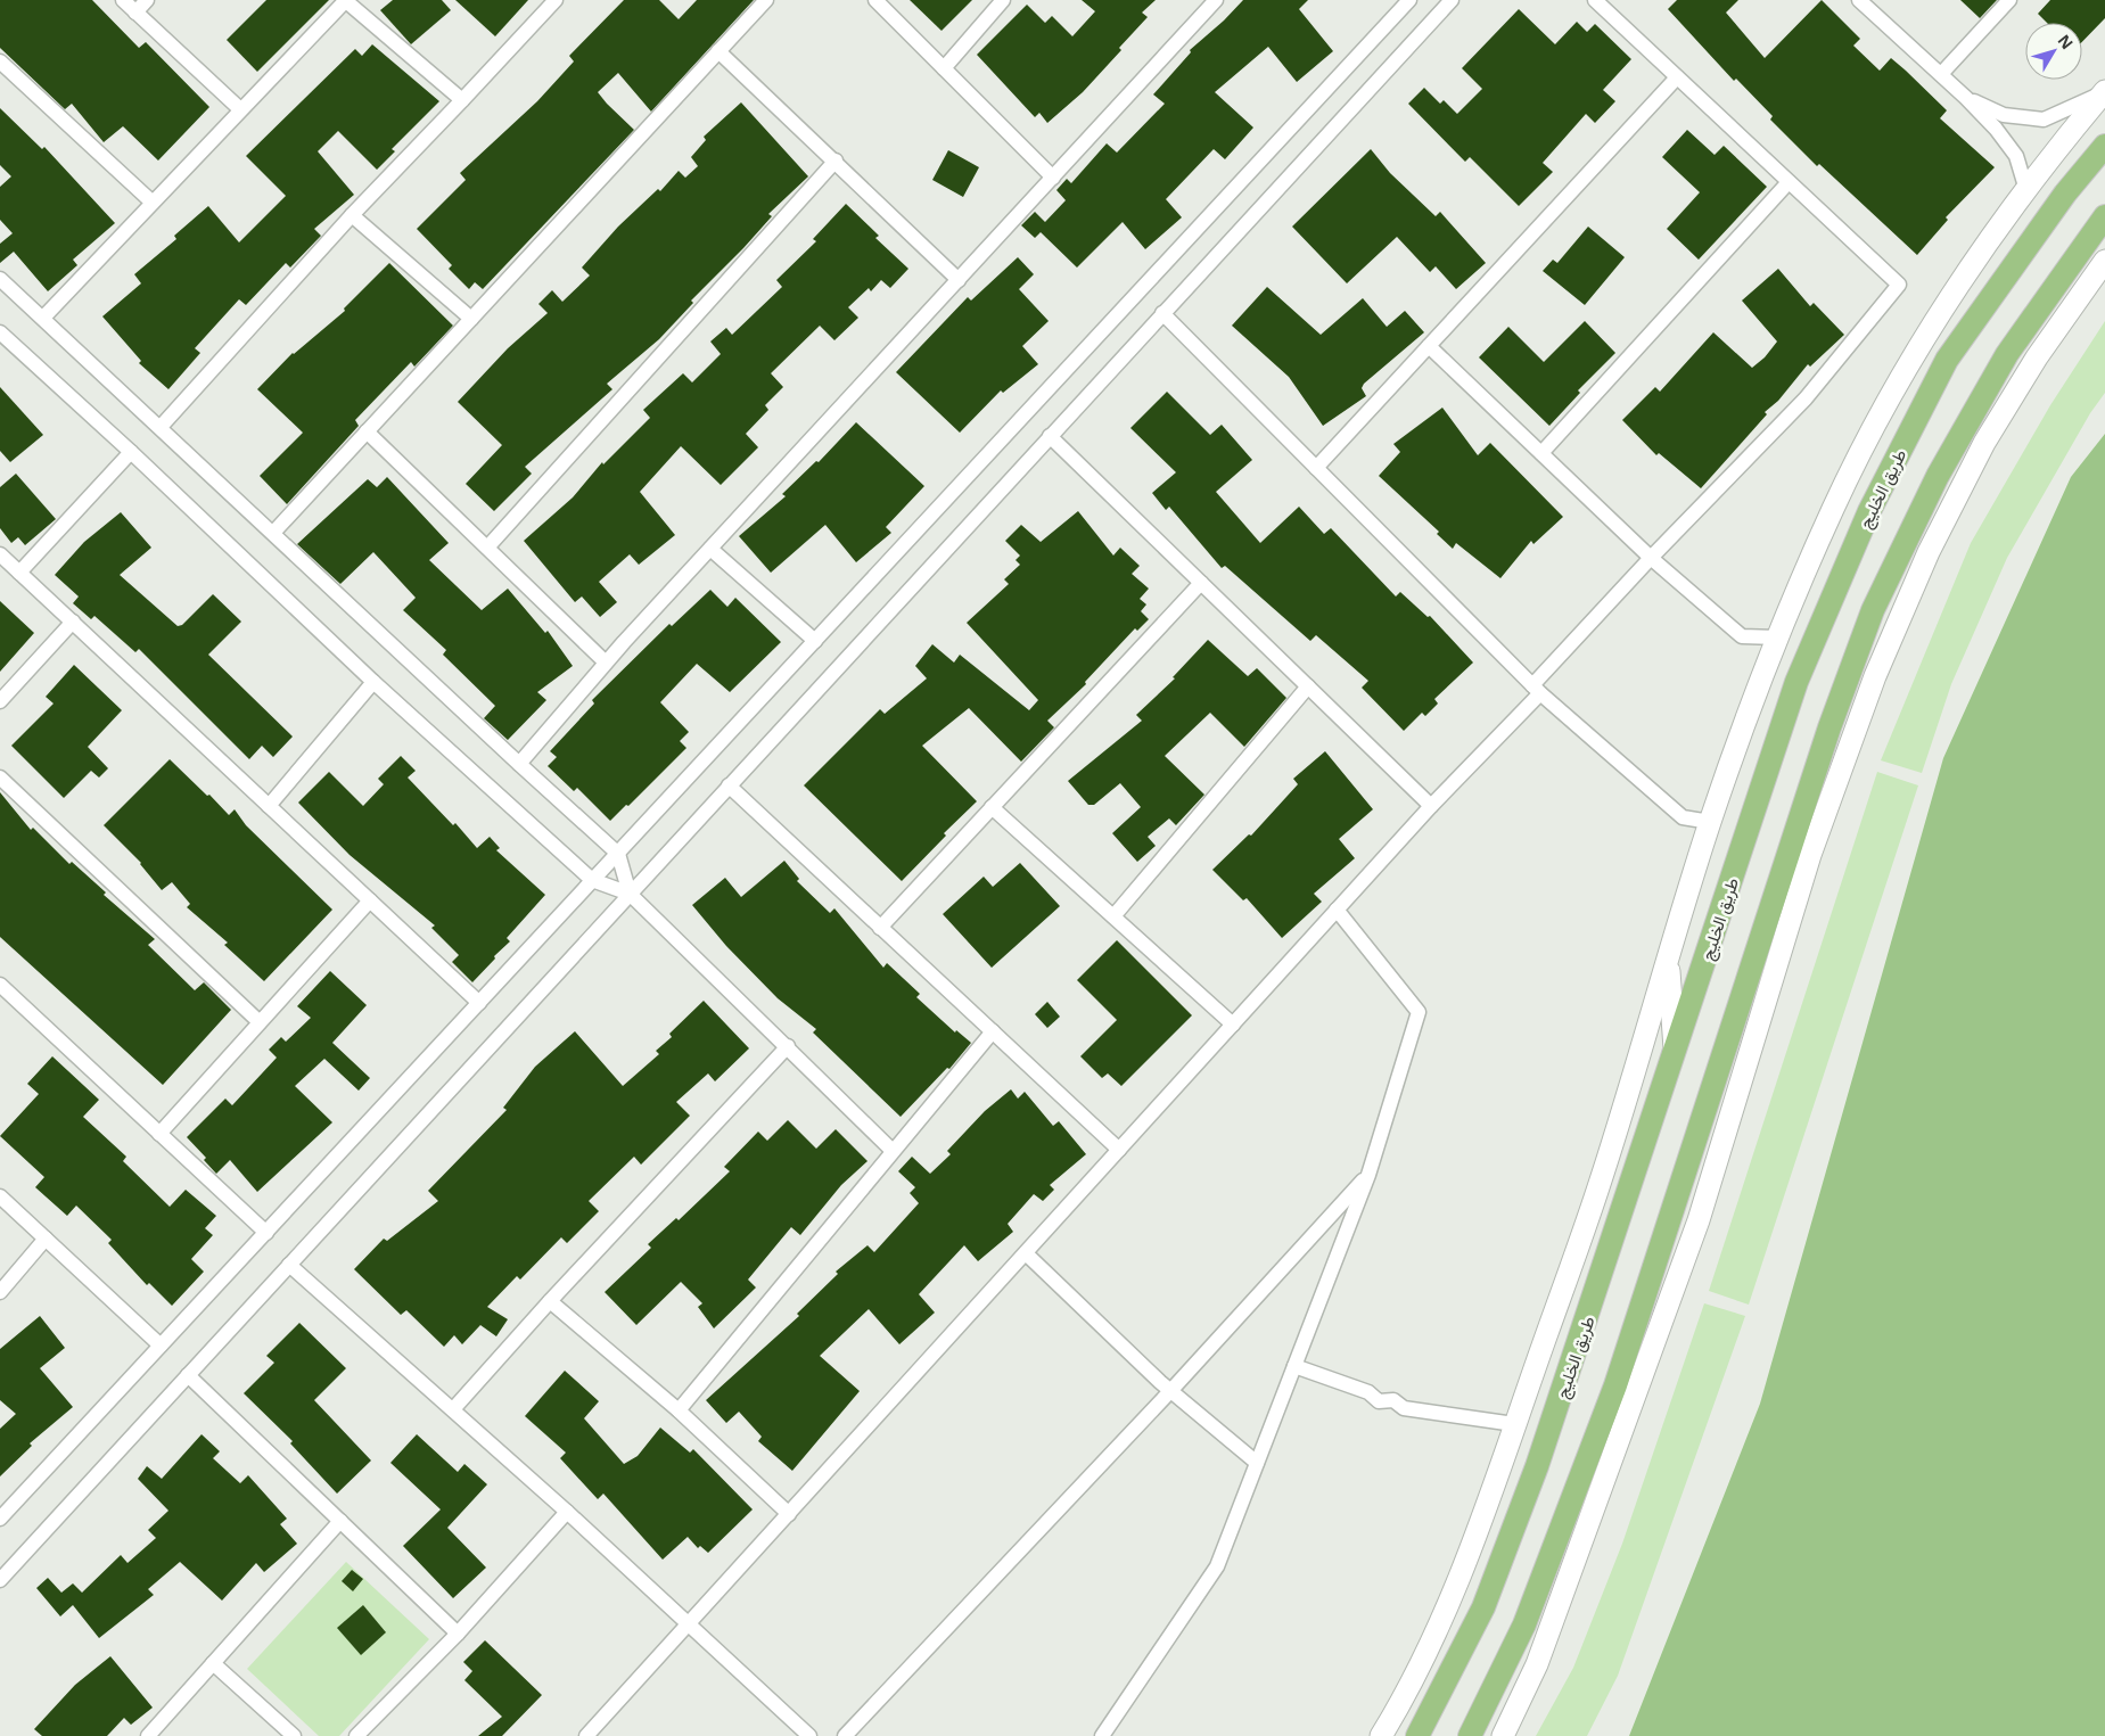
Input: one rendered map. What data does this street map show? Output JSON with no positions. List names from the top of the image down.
{
  "streets": {
    "main road": ["طريق الخليج"]
  },
  "north": "top right"
}
